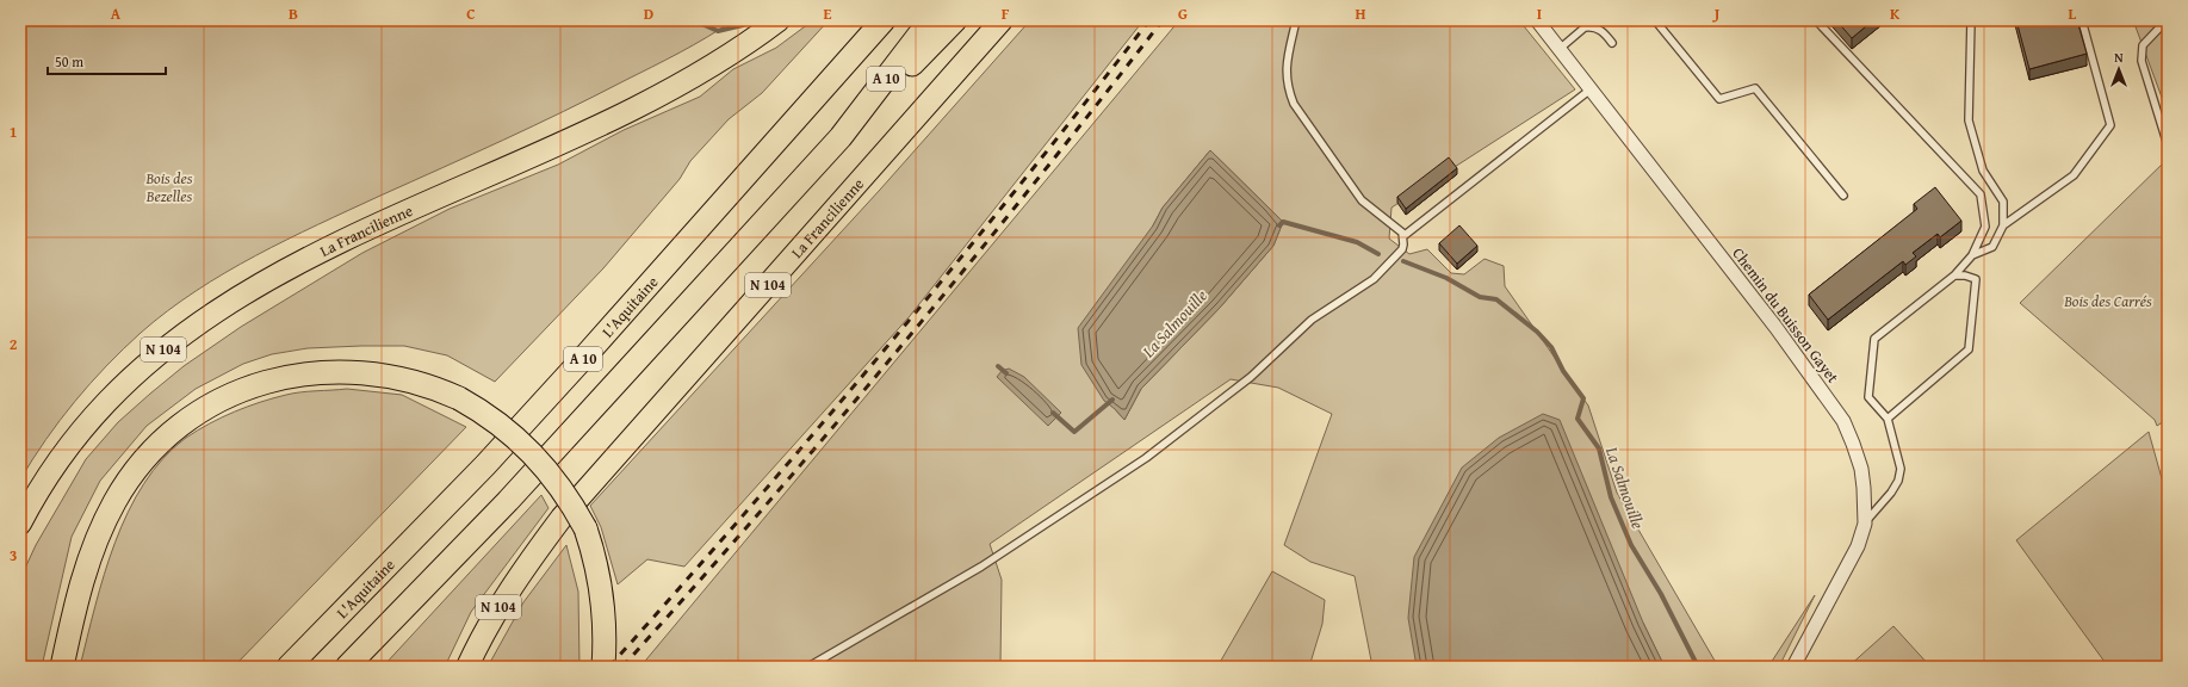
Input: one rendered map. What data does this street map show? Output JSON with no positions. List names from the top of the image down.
{
  "streets": {
    "highway": [
      "A 10",
      "La Francilienne",
      "N 104",
      "L'Aquitaine"
    ],
    "street": ["Chemin du Buisson Gayet"]
  },
  "water": ["La Salmouille"],
  "parks": ["Bois des Bezelles", "Bois des Carrés"],
  "scale_bar": "50 m",
  "north": "top",
  "grid": {
    "columns": [
      "A",
      "B",
      "C",
      "D",
      "E",
      "F",
      "G",
      "H",
      "I",
      "J",
      "K",
      "L"
    ],
    "rows": ["1", "2", "3"]
  }
}
